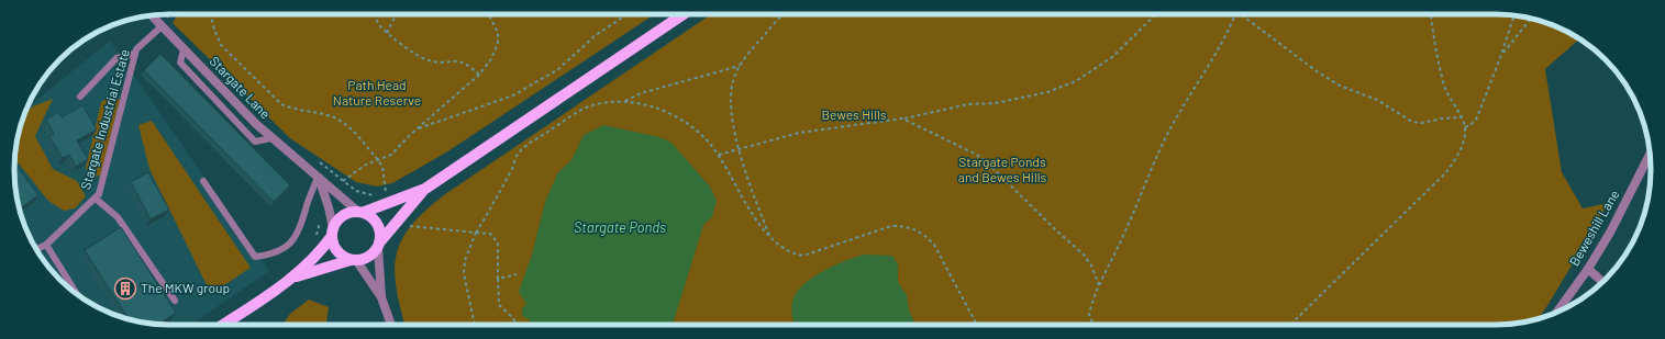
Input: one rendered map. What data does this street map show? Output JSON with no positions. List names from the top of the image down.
{
  "streets": {
    "street": ["Stargate Lane", "Beweshill Lane"],
    "lane": ["Stargate Industrial Estate"]
  },
  "crossings": [
    ["Stargate Lane", "Stargate Industrial Estate"]
  ],
  "water": ["Stargate Ponds"],
  "parks": ["Path Head Nature Reserve", "Bewes Hills", "Stargate Ponds and Bewes Hills"],
  "places": {
    "building": ["The MKW group"]
  }
}
